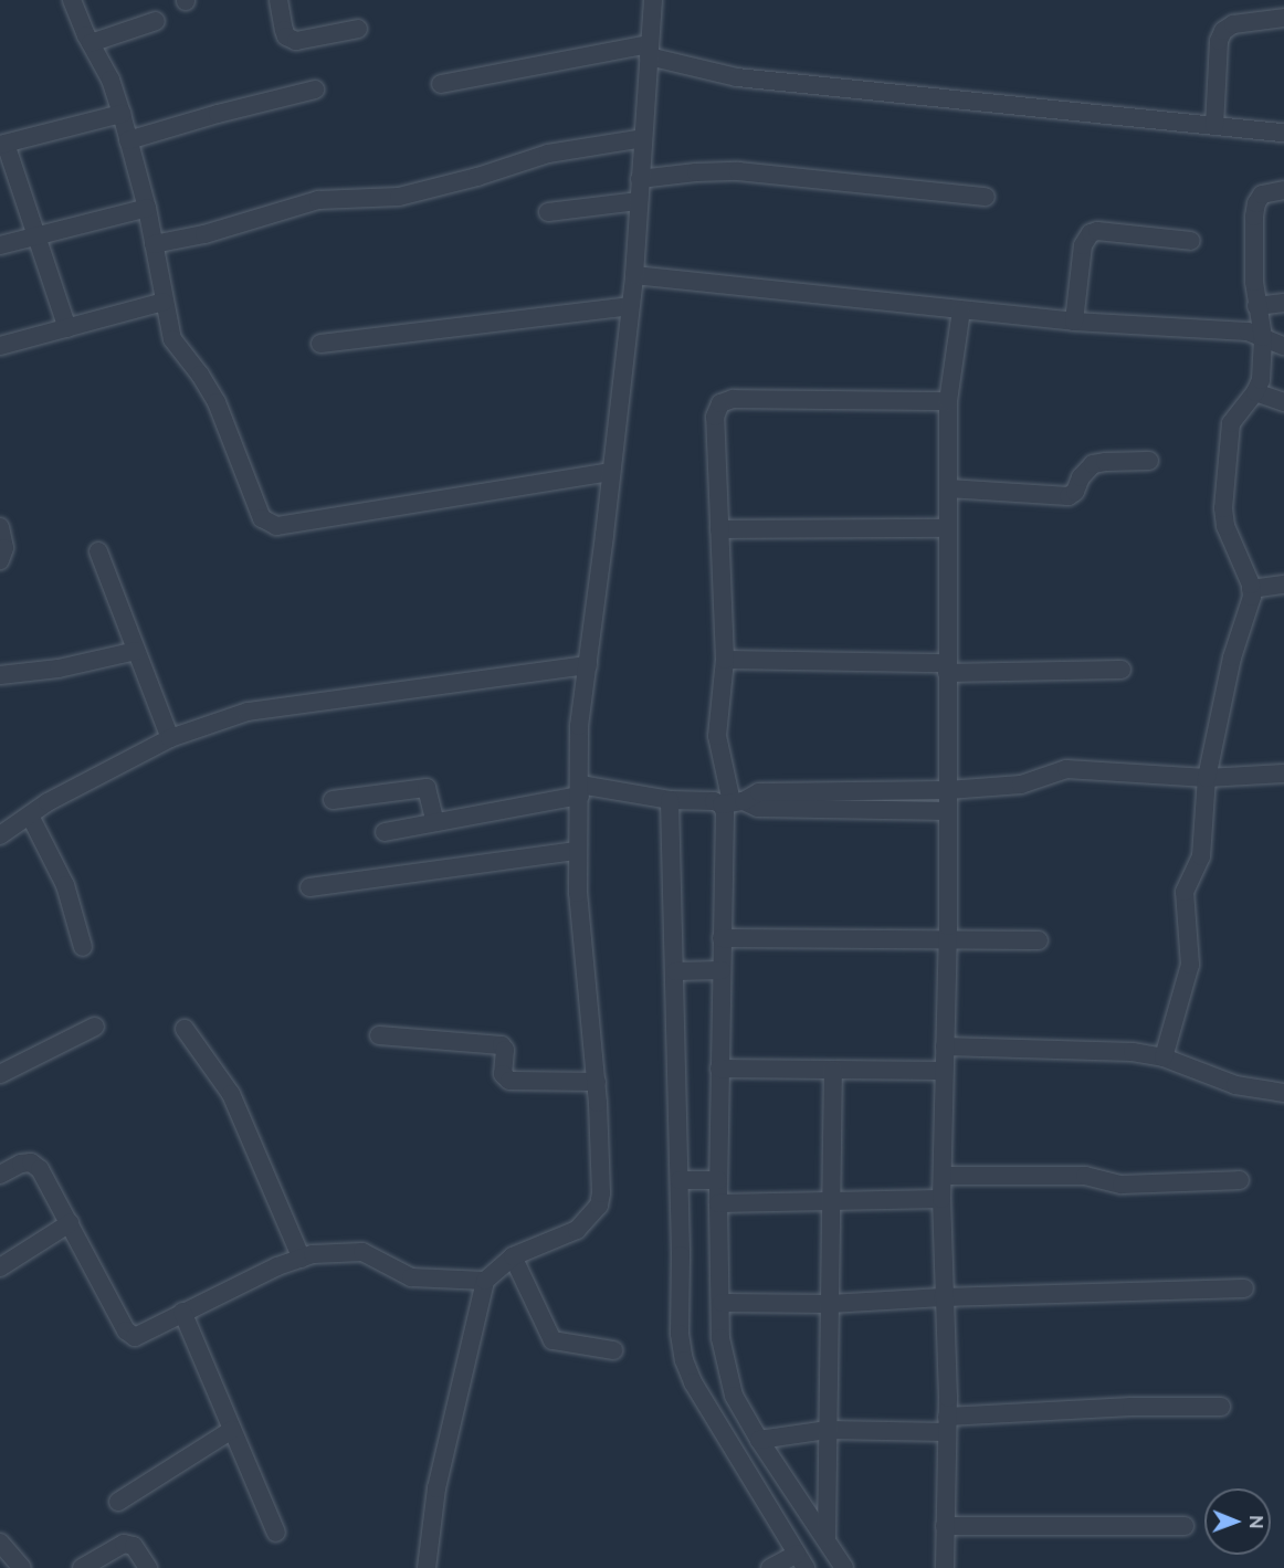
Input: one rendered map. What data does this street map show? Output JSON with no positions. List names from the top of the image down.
{
  "north": "right"
}
